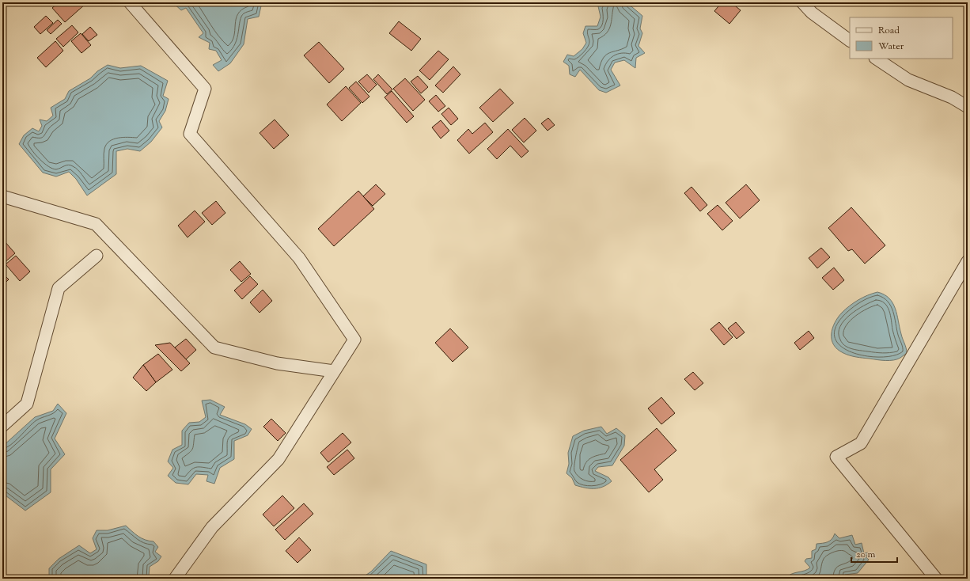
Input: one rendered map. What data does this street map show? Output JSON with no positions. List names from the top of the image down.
{
  "legend": ["Road", "Water"],
  "scale_bar": "20 m"
}
